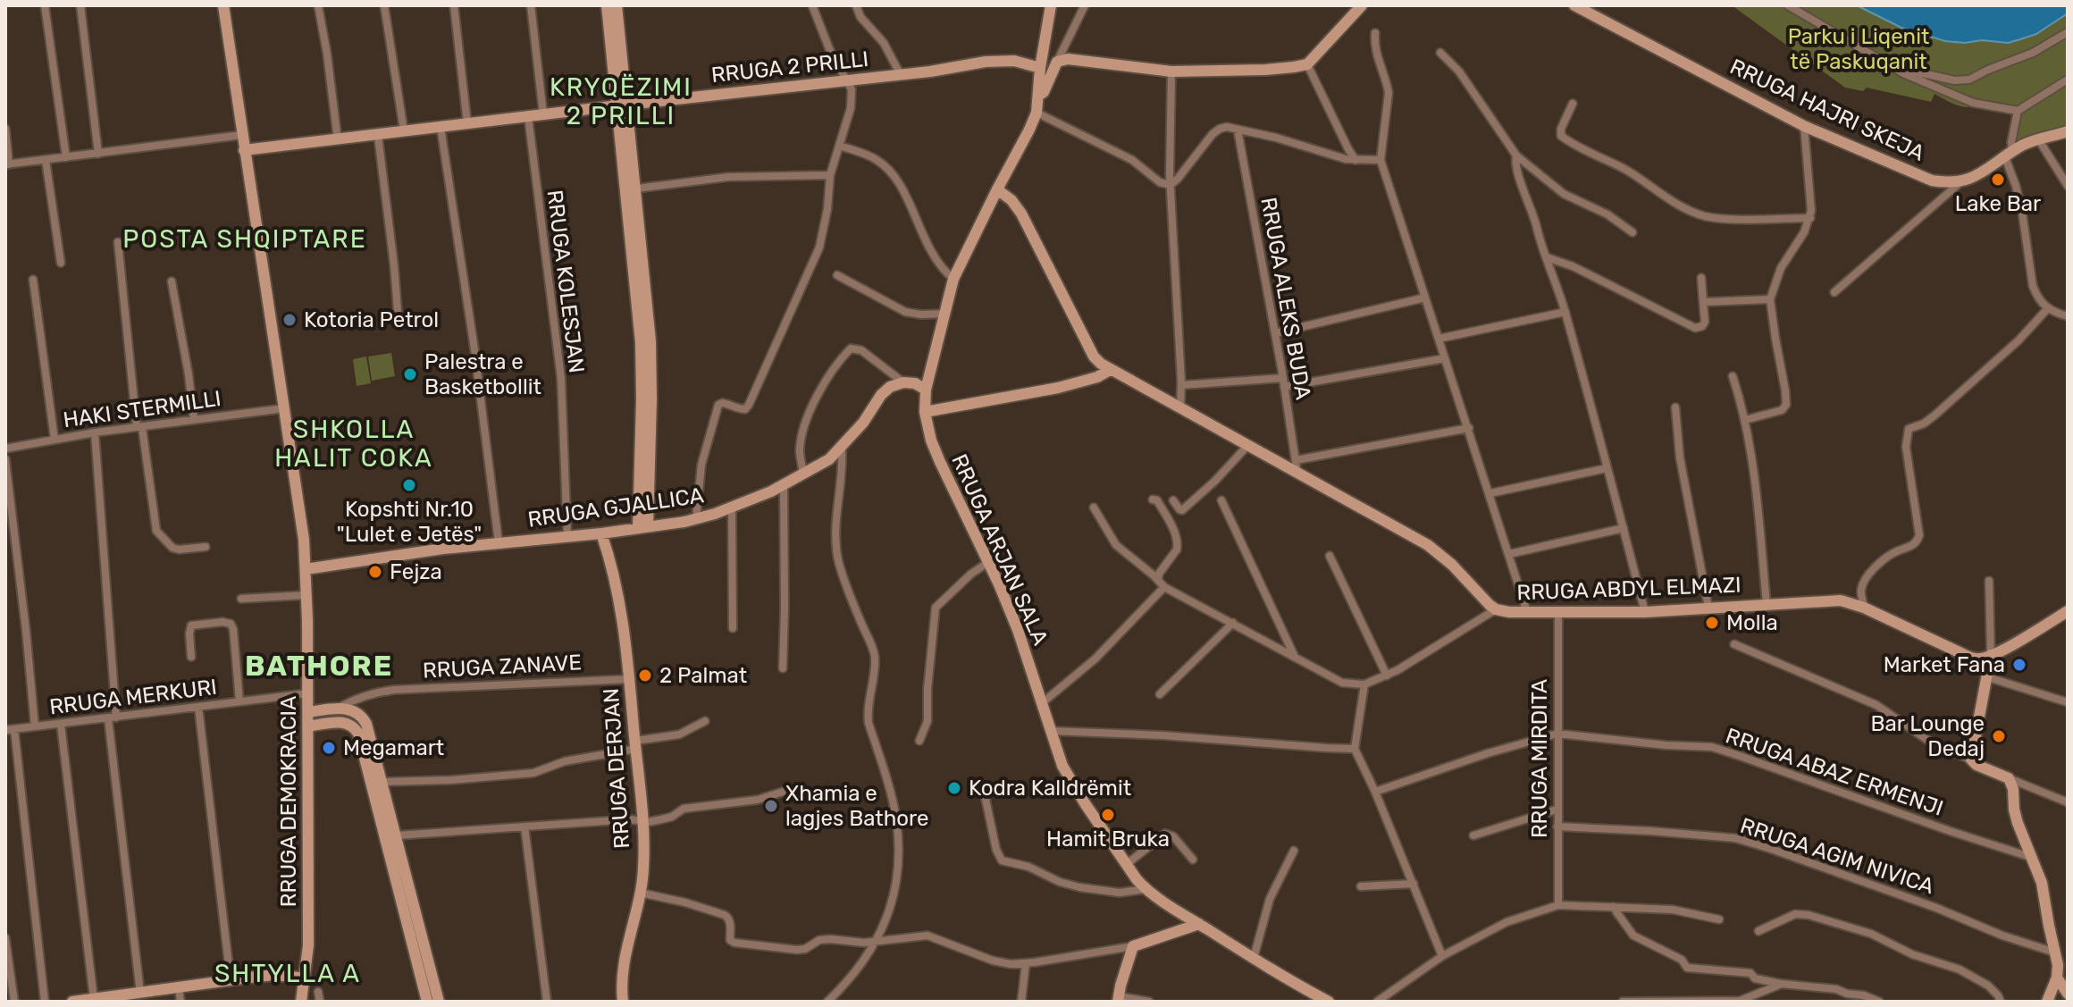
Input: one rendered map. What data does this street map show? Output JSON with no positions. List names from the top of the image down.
{
  "streets": {
    "street": [
      "RRUGA 2 PRILLI",
      "RRUGA HAJRI SKEJA",
      "RRUGA KOLESJAN",
      "RRUGA ALEKS BUDA",
      "HAKI STERMILLI",
      "RRUGA GJALLICA",
      "RRUGA ARJAN SALA",
      "RRUGA ABDYL ELMAZI",
      "RRUGA ZANAVE",
      "RRUGA MERKURI",
      "RRUGA MIRDITA",
      "RRUGA DERJAN",
      "RRUGA ABAZ ERMENJI",
      "RRUGA DEMOKRACIA",
      "RRUGA AGIM NIVICA"
    ]
  },
  "crossings": [
    ["RRUGA 2 PRILLI", "RRUGA KOLESJAN"],
    ["RRUGA 2 PRILLI", "RRUGA ARJAN SALA"],
    ["RRUGA 2 PRILLI", "RRUGA DEMOKRACIA"],
    ["RRUGA KOLESJAN", "RRUGA GJALLICA"],
    ["RRUGA ALEKS BUDA", "RRUGA ABDYL ELMAZI"],
    ["HAKI STERMILLI", "RRUGA DEMOKRACIA"],
    ["RRUGA GJALLICA", "RRUGA DERJAN"],
    ["RRUGA GJALLICA", "RRUGA DEMOKRACIA"],
    ["RRUGA ABDYL ELMAZI", "RRUGA MIRDITA"],
    ["RRUGA ZANAVE", "RRUGA DERJAN"],
    ["RRUGA MERKURI", "RRUGA DEMOKRACIA"],
    ["RRUGA MIRDITA", "RRUGA ABAZ ERMENJI"],
    ["RRUGA MIRDITA", "RRUGA AGIM NIVICA"]
  ],
  "districts": [
    "KRYQËZIMI 2 PRILLI",
    "POSTA SHQIPTARE",
    "SHKOLLA HALIT COKA",
    "BATHORE",
    "SHTYLLA A"
  ],
  "parks": ["Parku i Liqenit të Paskuqanit"],
  "places": [
    "Lake Bar",
    "Kotoria Petrol",
    "Palestra e Basketbollit",
    "Kopshti Nr.10 \"Lulet e Jetës\"",
    "Fejza",
    "Molla",
    "Market Fana",
    "2 Palmat",
    "Bar Lounge Dedaj",
    "Megamart",
    "Kodra Kalldrëmit",
    "Xhamia e lagjes Bathore",
    "Hamit Bruka"
  ]
}
